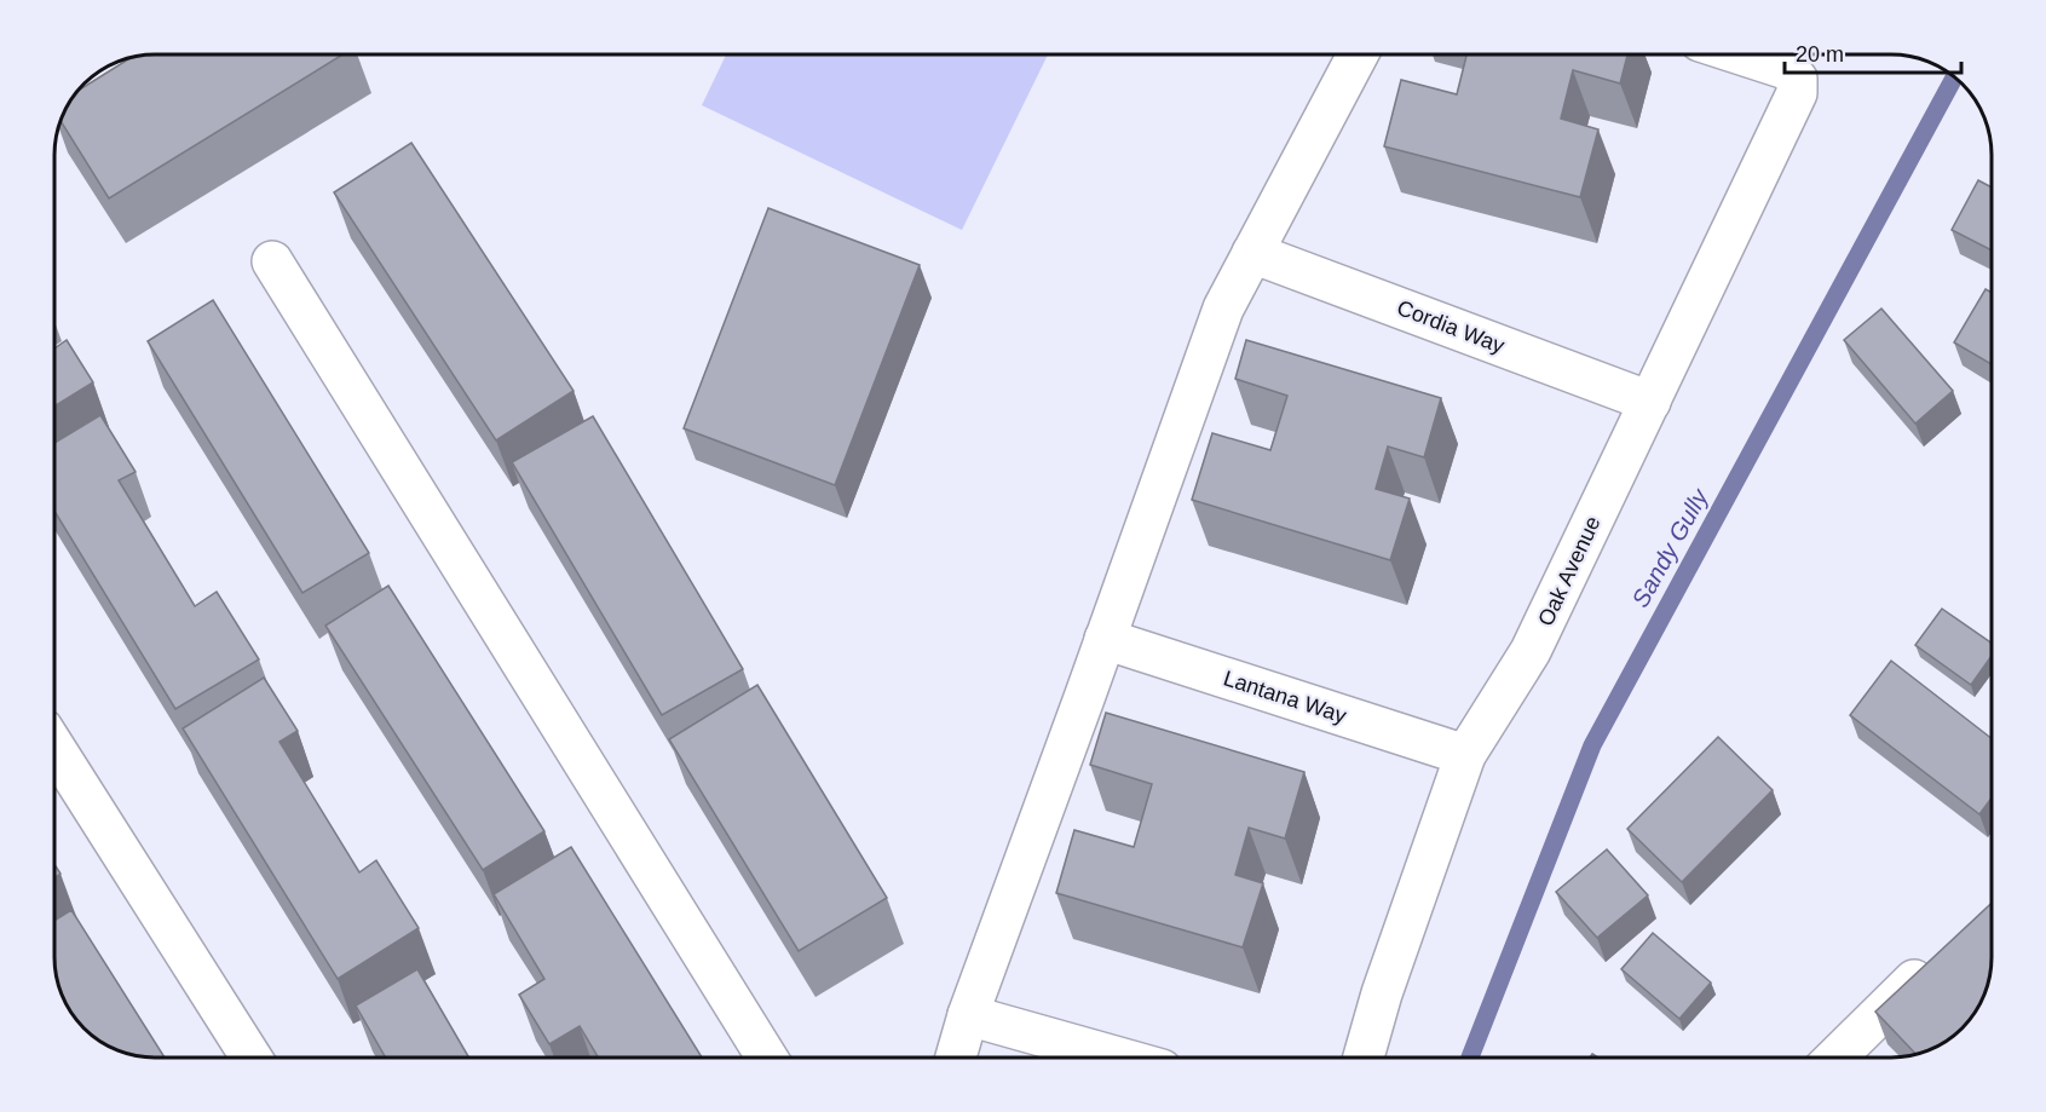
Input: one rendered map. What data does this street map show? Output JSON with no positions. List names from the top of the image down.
{
  "streets": {
    "street": ["Cordia Way", "Oak Avenue", "Lantana Way"]
  },
  "crossings": [
    ["Cordia Way", "Oak Avenue"],
    ["Oak Avenue", "Lantana Way"]
  ],
  "water": ["Sandy Gully"],
  "scale_bar": "20 m"
}
